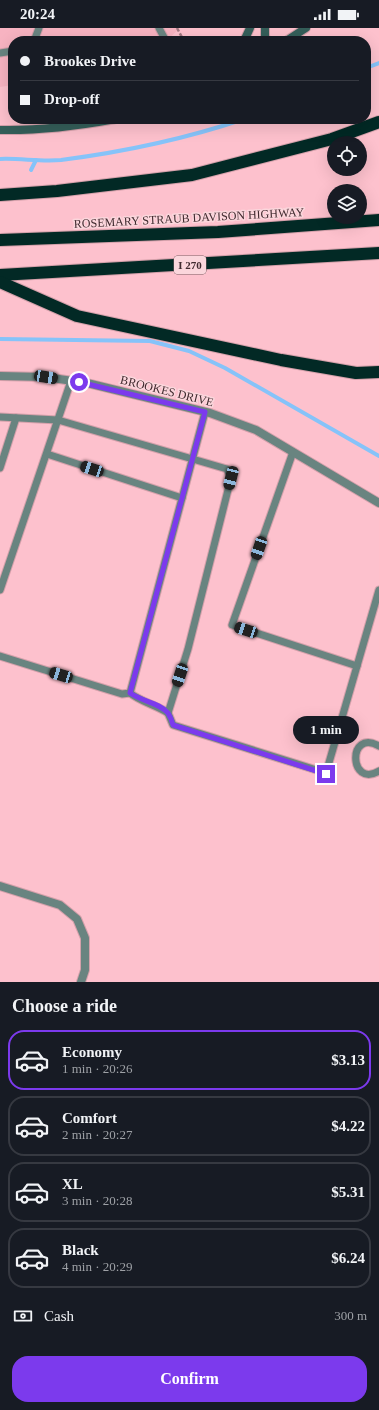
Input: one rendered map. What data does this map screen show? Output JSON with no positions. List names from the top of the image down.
{
  "streets": {
    "highway": ["ROSEMARY STRAUB DAVISON HIGHWAY", "I 270"],
    "street": ["BROOKES DRIVE"]
  },
  "page": {
    "status": "20:24",
    "banner": ["Brookes Drive", "Drop-off"],
    "bubble": "1 min",
    "heading": "Choose a ride",
    "list": [
      {
        "name": "Economy",
        "note": "1 min · 20:26",
        "value": "$3.13"
      },
      {
        "name": "Comfort",
        "note": "2 min · 20:27",
        "value": "$4.22"
      },
      {
        "name": "XL",
        "note": "3 min · 20:28",
        "value": "$5.31"
      },
      {
        "name": "Black",
        "note": "4 min · 20:29",
        "value": "$6.24"
      }
    ],
    "pay": ["Cash", "300 m"],
    "buttons": "Confirm"
  }
}
